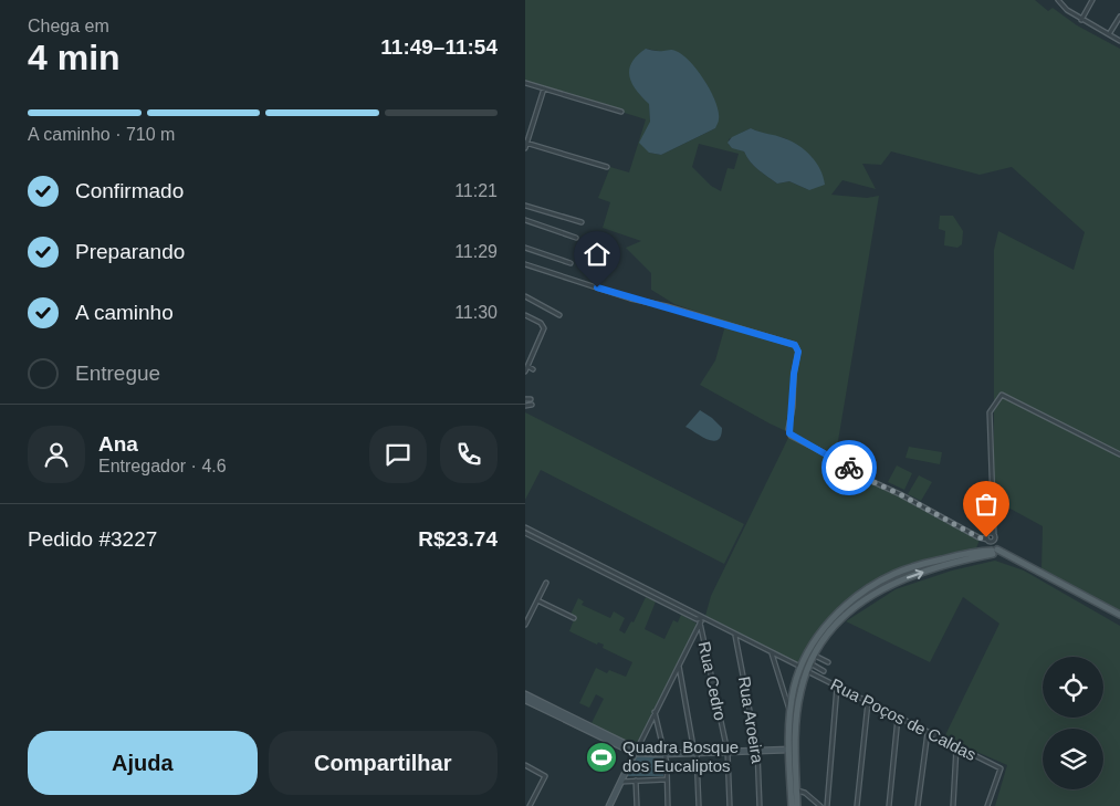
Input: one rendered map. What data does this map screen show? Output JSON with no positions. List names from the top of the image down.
{
  "streets": {
    "street": ["Rua Cedro", "Rua Aroeira", "Rua Poços de Caldas"]
  },
  "crossings": [
    ["Rua Cedro", "Rua Poços de Caldas"],
    ["Rua Aroeira", "Rua Poços de Caldas"]
  ],
  "places": {
    "sports": ["Quadra Bosque dos Eucaliptos"]
  },
  "page": {
    "heading": ["4 min", "Chega em", "11:49–11:54"],
    "panel": [
      "Ana",
      "Entregador · 4.6",
      "Pedido #3227",
      "R$23.74"
    ],
    "bar": "A caminho · 710 m",
    "list": [
      ["Confirmado", "11:21"],
      ["Preparando", "11:29"],
      ["A caminho", "11:30"],
      "Entregue"
    ],
    "buttons": ["Ajuda", "Compartilhar"]
  }
}
